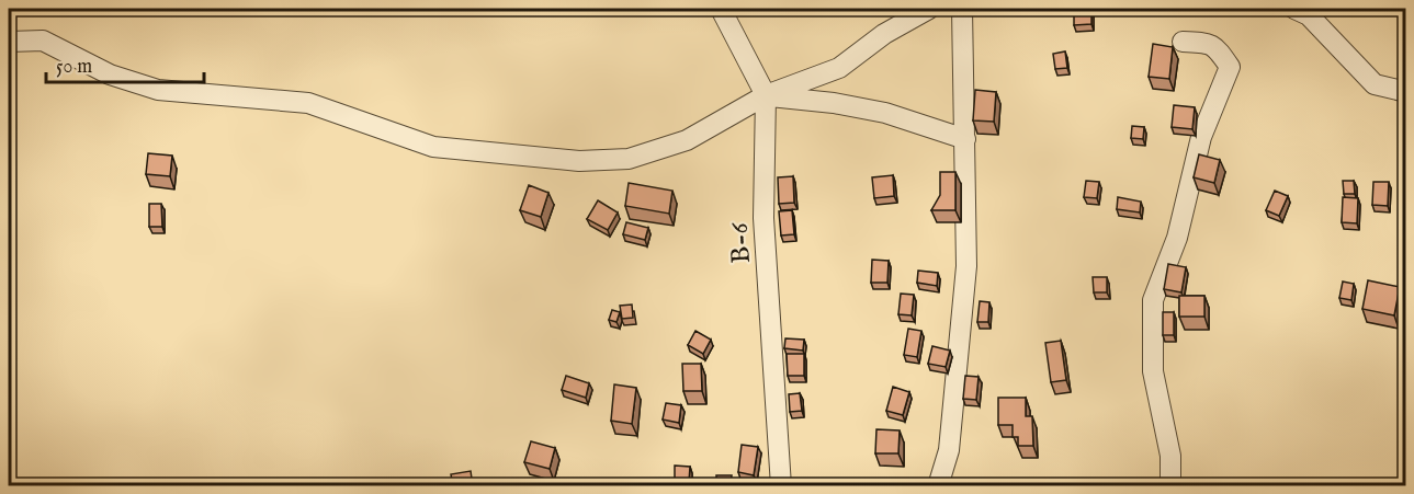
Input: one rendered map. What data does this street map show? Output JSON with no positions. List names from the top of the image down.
{
  "streets": {
    "street": ["B-6"]
  },
  "scale_bar": "50 m"
}
